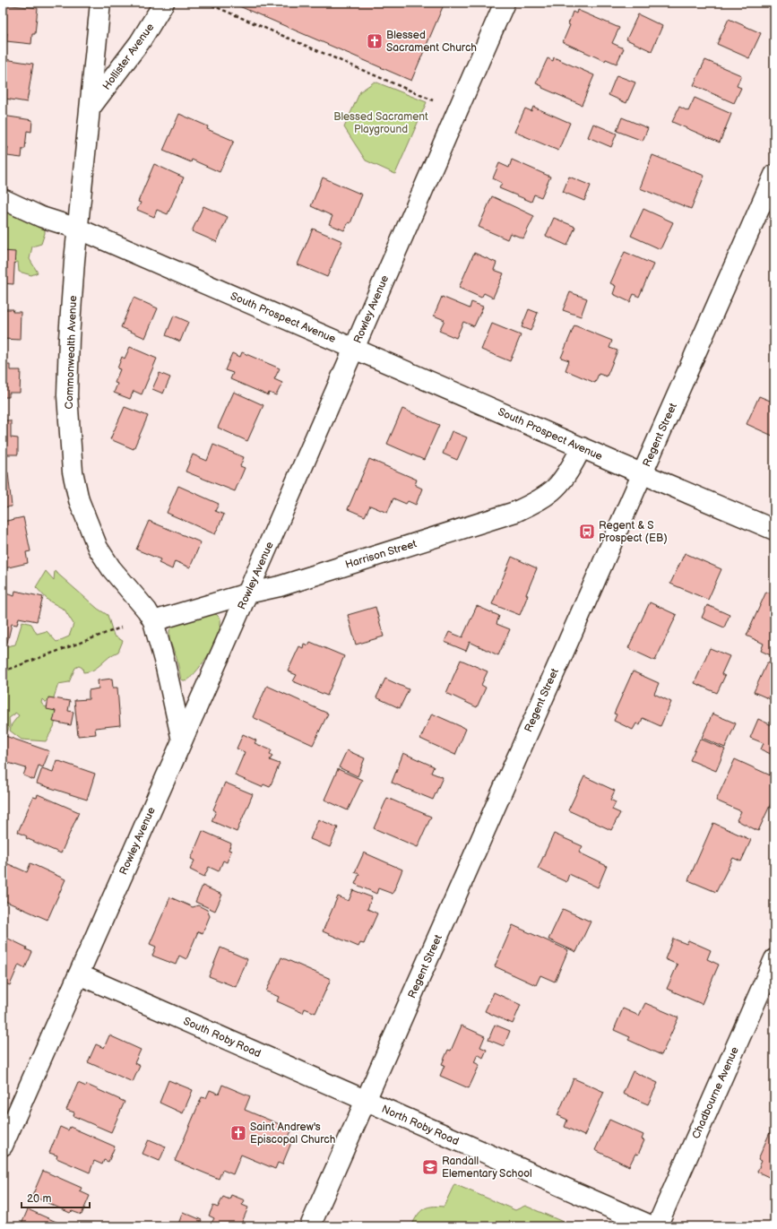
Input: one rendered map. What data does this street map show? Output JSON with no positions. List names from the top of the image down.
{
  "streets": {
    "street": [
      "Hollister Avenue",
      "Rowley Avenue",
      "South Prospect Avenue",
      "Commonwealth Avenue",
      "Regent Street",
      "Harrison Street",
      "South Roby Road",
      "Chadbourne Avenue",
      "North Roby Road"
    ]
  },
  "crossings": [
    ["Hollister Avenue", "Commonwealth Avenue"],
    ["Rowley Avenue", "South Prospect Avenue"],
    ["Rowley Avenue", "Commonwealth Avenue"],
    ["Rowley Avenue", "Harrison Street"],
    ["Rowley Avenue", "South Roby Road"],
    ["South Prospect Avenue", "Commonwealth Avenue"],
    ["South Prospect Avenue", "Regent Street"],
    ["South Prospect Avenue", "Harrison Street"],
    ["Commonwealth Avenue", "Harrison Street"],
    ["Regent Street", "South Roby Road"],
    ["Regent Street", "North Roby Road"],
    ["South Roby Road", "North Roby Road"]
  ],
  "parks": ["Blessed Sacrament Playground"],
  "places": {
    "church": ["Blessed Sacrament Church", "Saint Andrew's Episcopal Church"],
    "bus stop": ["Regent & S Prospect (EB)"],
    "school or university": ["Randall Elementary School"]
  },
  "scale_bar": "20 m"
}
